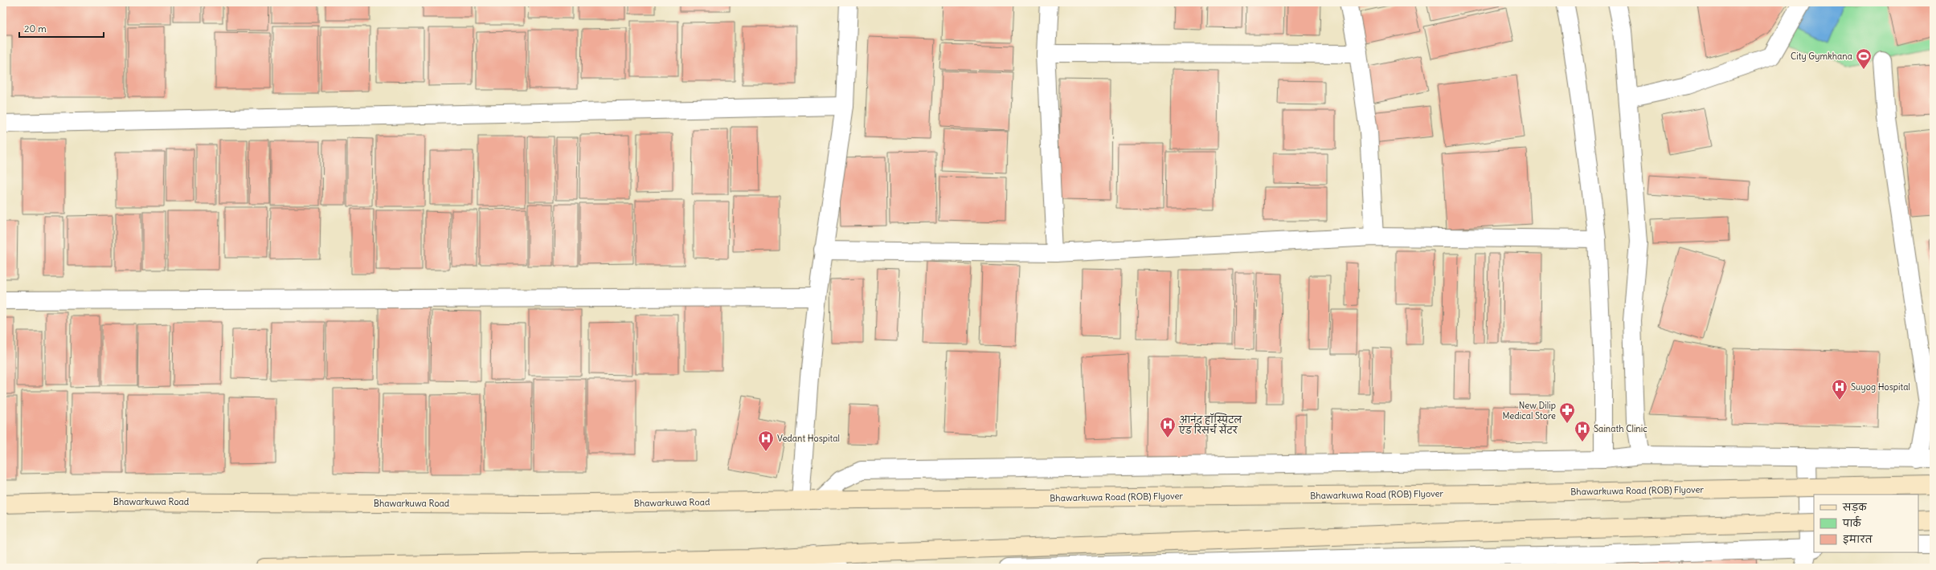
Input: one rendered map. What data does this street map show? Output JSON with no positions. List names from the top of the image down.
{
  "streets": {
    "main road": ["Bhawarkuwa Road (ROB) Flyover", "Bhawarkuwa Road"]
  },
  "crossings": [
    ["Bhawarkuwa Road (ROB) Flyover", "Bhawarkuwa Road"]
  ],
  "places": {
    "sports": ["City Gymkhana"],
    "hospital": [
      "Suyog Hospital",
      "आनंद हॉस्पिटल एंड रिसर्च सेंटर",
      "Sainath Clinic",
      "Vedant Hospital"
    ],
    "pharmacy": ["New Dilip Medical Store"]
  },
  "legend": ["सड़क", "पार्क", "इमारत"],
  "scale_bar": "20 m"
}
